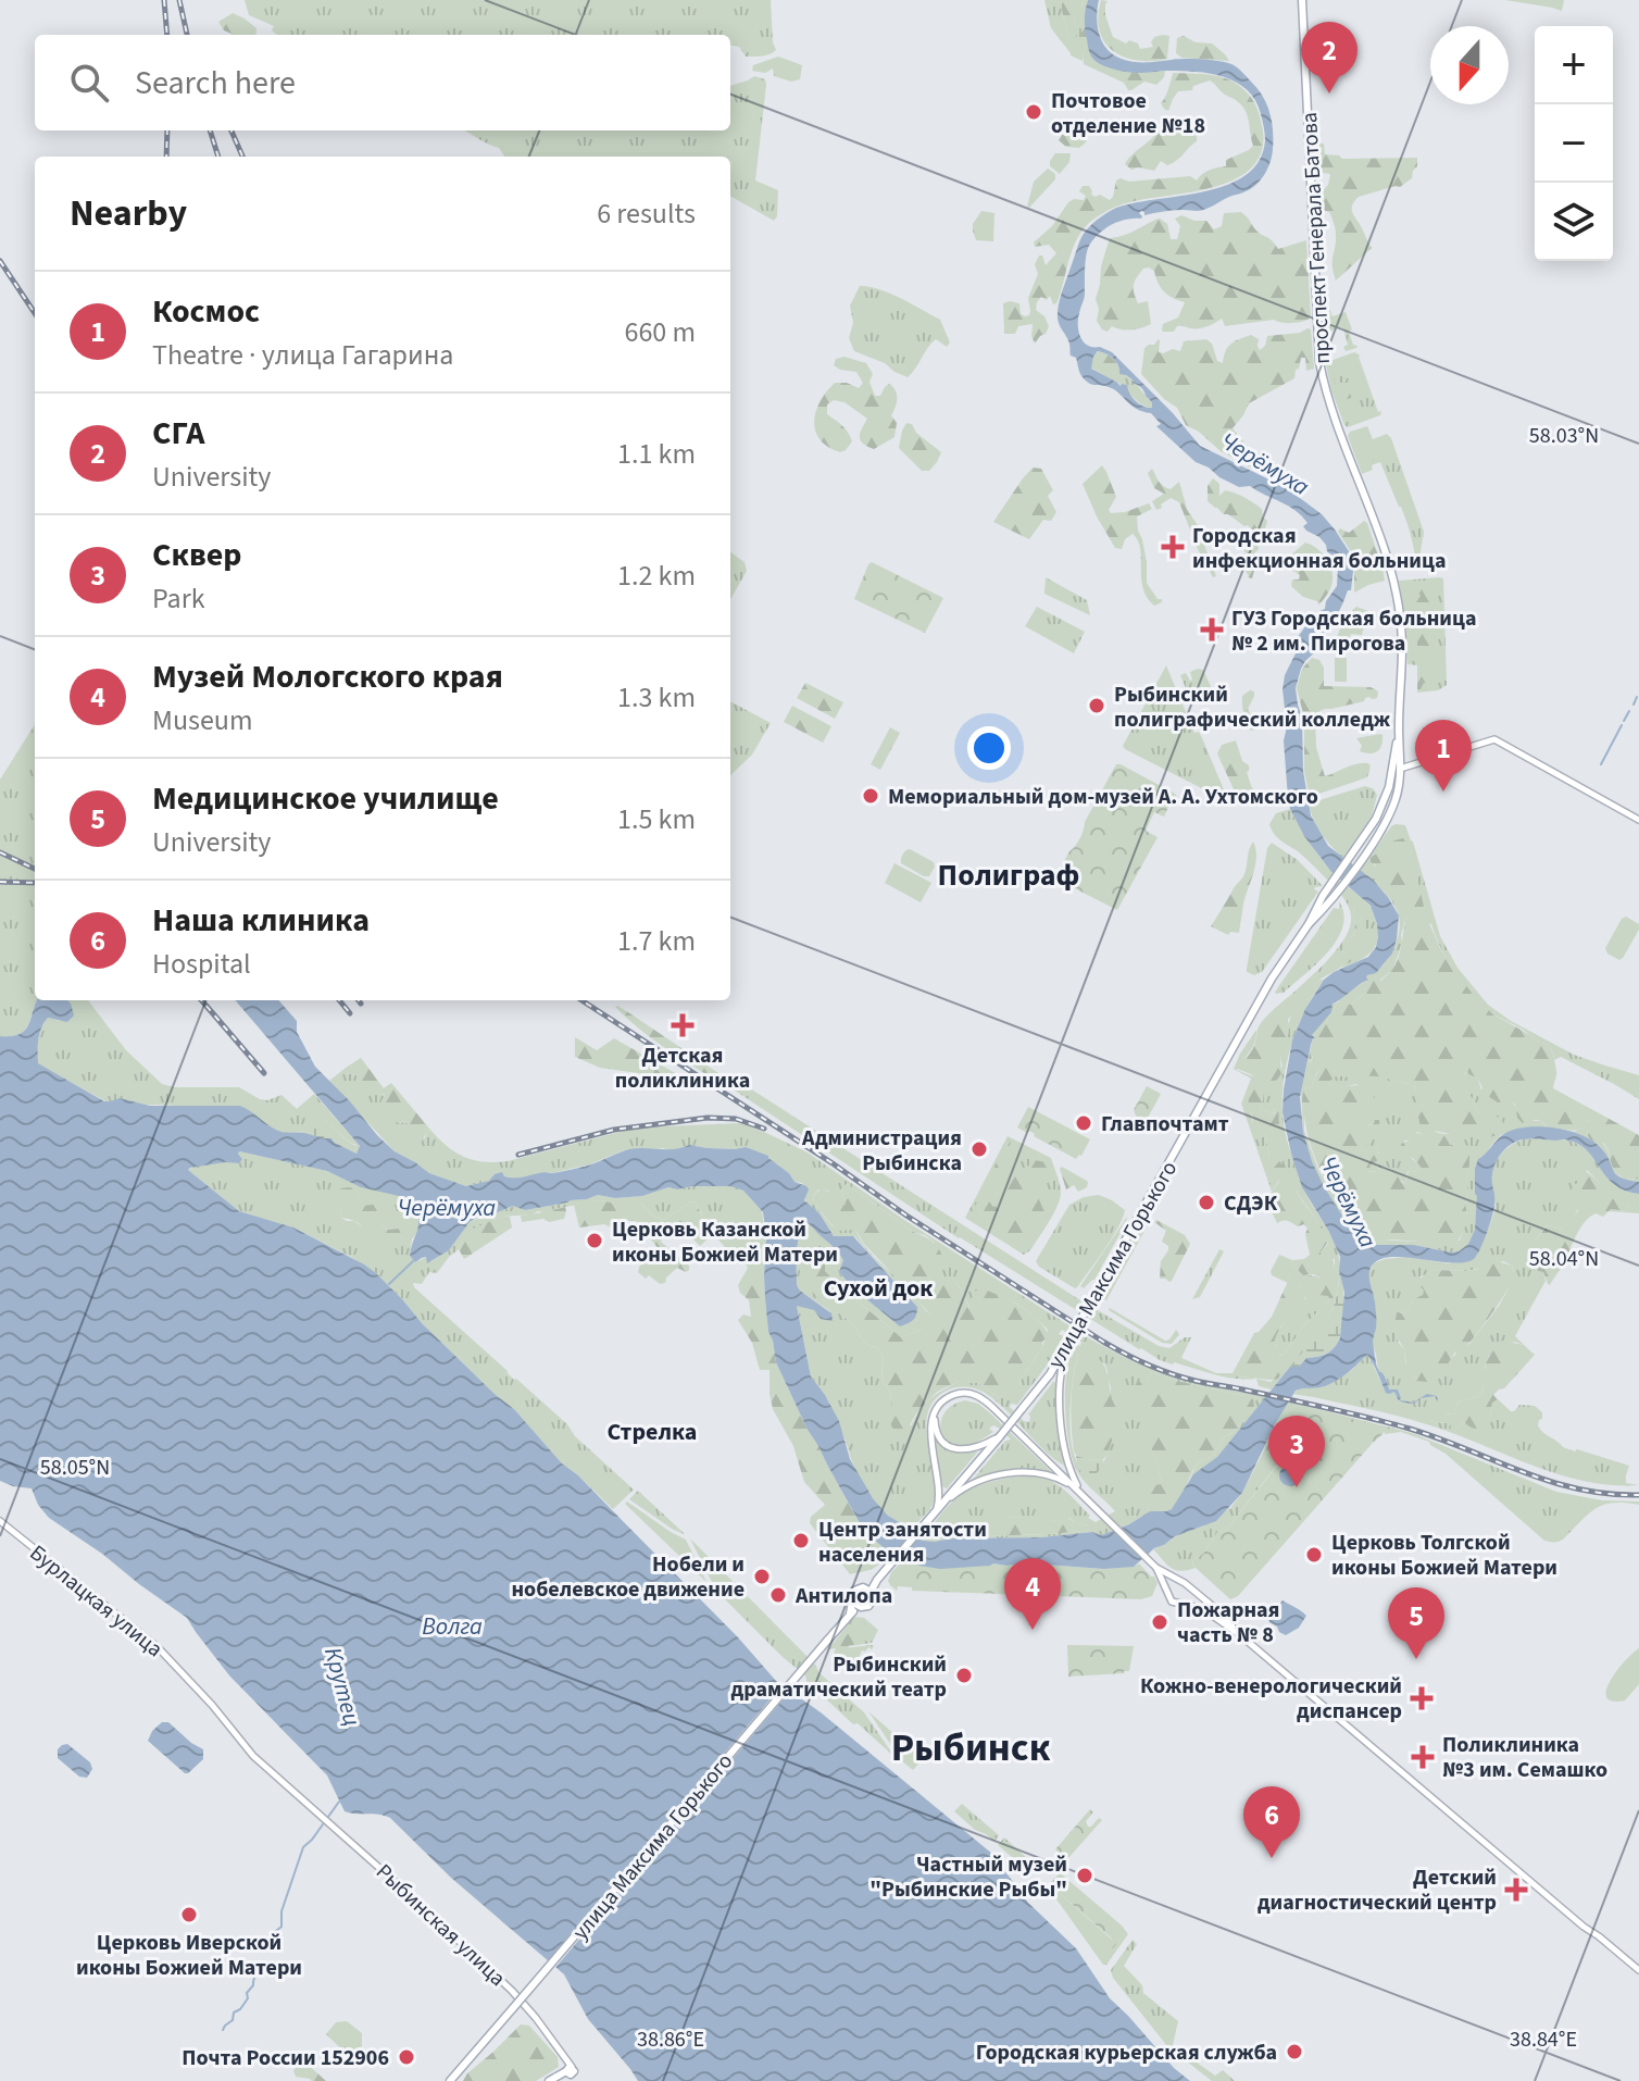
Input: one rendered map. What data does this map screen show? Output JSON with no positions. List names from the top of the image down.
{
  "streets": {
    "main road": [
      "проспект Генерала Батова",
      "улица Максима Горького",
      "Бурлацкая улица",
      "Рыбинская улица"
    ]
  },
  "crossings": [
    ["проспект Генерала Батова", "улица Максима Горького"],
    ["Бурлацкая улица", "Рыбинская улица"]
  ],
  "districts": [
    "Полиграф",
    "Сухой док",
    "Стрелка",
    "Рыбинск"
  ],
  "water": ["Черёмуха", "Волга", "Крутец"],
  "places": {
    "other": [
      "Почтовое отделение №18",
      "Рыбинский полиграфический колледж",
      "Мемориальный дом-музей А. А. Ухтомского",
      "Главпочтамт",
      "Администрация Рыбинска",
      "СДЭК",
      "Церковь Казанской иконы Божией Матери",
      "Центр занятости населения",
      "Церковь Толгской иконы Божией Матери",
      "Нобели и нобелевское движение",
      "Антилопа",
      "Пожарная часть № 8",
      "Рыбинский драматический театр",
      "Частный музей \"Рыбинские Рыбы\"",
      "Церковь Иверской иконы Божией Матери",
      "Городская курьерская служба",
      "Почта России 152906"
    ],
    "health": [
      "Городская инфекционная больница",
      "ГУЗ Городская больница № 2 им. Пирогова",
      "Детская поликлиника",
      "Кожно-венерологический диспансер",
      "Поликлиника №3 им. Семашко",
      "Детский диагностический центр"
    ]
  },
  "north": "bottom",
  "page": {
    "pins": [
      "2",
      "1",
      "3",
      "4",
      "5",
      "6"
    ],
    "map_buttons": ["+", "−"],
    "search": "Search here",
    "heading": ["Nearby", "6 results"],
    "list": [
      {
        "mark": "1",
        "name": "Космос",
        "note": "Theatre · улица Гагарина",
        "value": "660 m"
      },
      {
        "mark": "2",
        "name": "СГА",
        "note": "University",
        "value": "1.1 km"
      },
      {
        "mark": "3",
        "name": "Сквер",
        "note": "Park",
        "value": "1.2 km"
      },
      {
        "mark": "4",
        "name": "Музей Мологского края",
        "note": "Museum",
        "value": "1.3 km"
      },
      {
        "mark": "5",
        "name": "Медицинское училище",
        "note": "University",
        "value": "1.5 km"
      },
      {
        "mark": "6",
        "name": "Наша клиника",
        "note": "Hospital",
        "value": "1.7 km"
      }
    ]
  },
  "coordinates": [
    "58.03°N",
    "58.04°N",
    "58.05°N",
    "38.86°E",
    "38.84°E"
  ]
}
